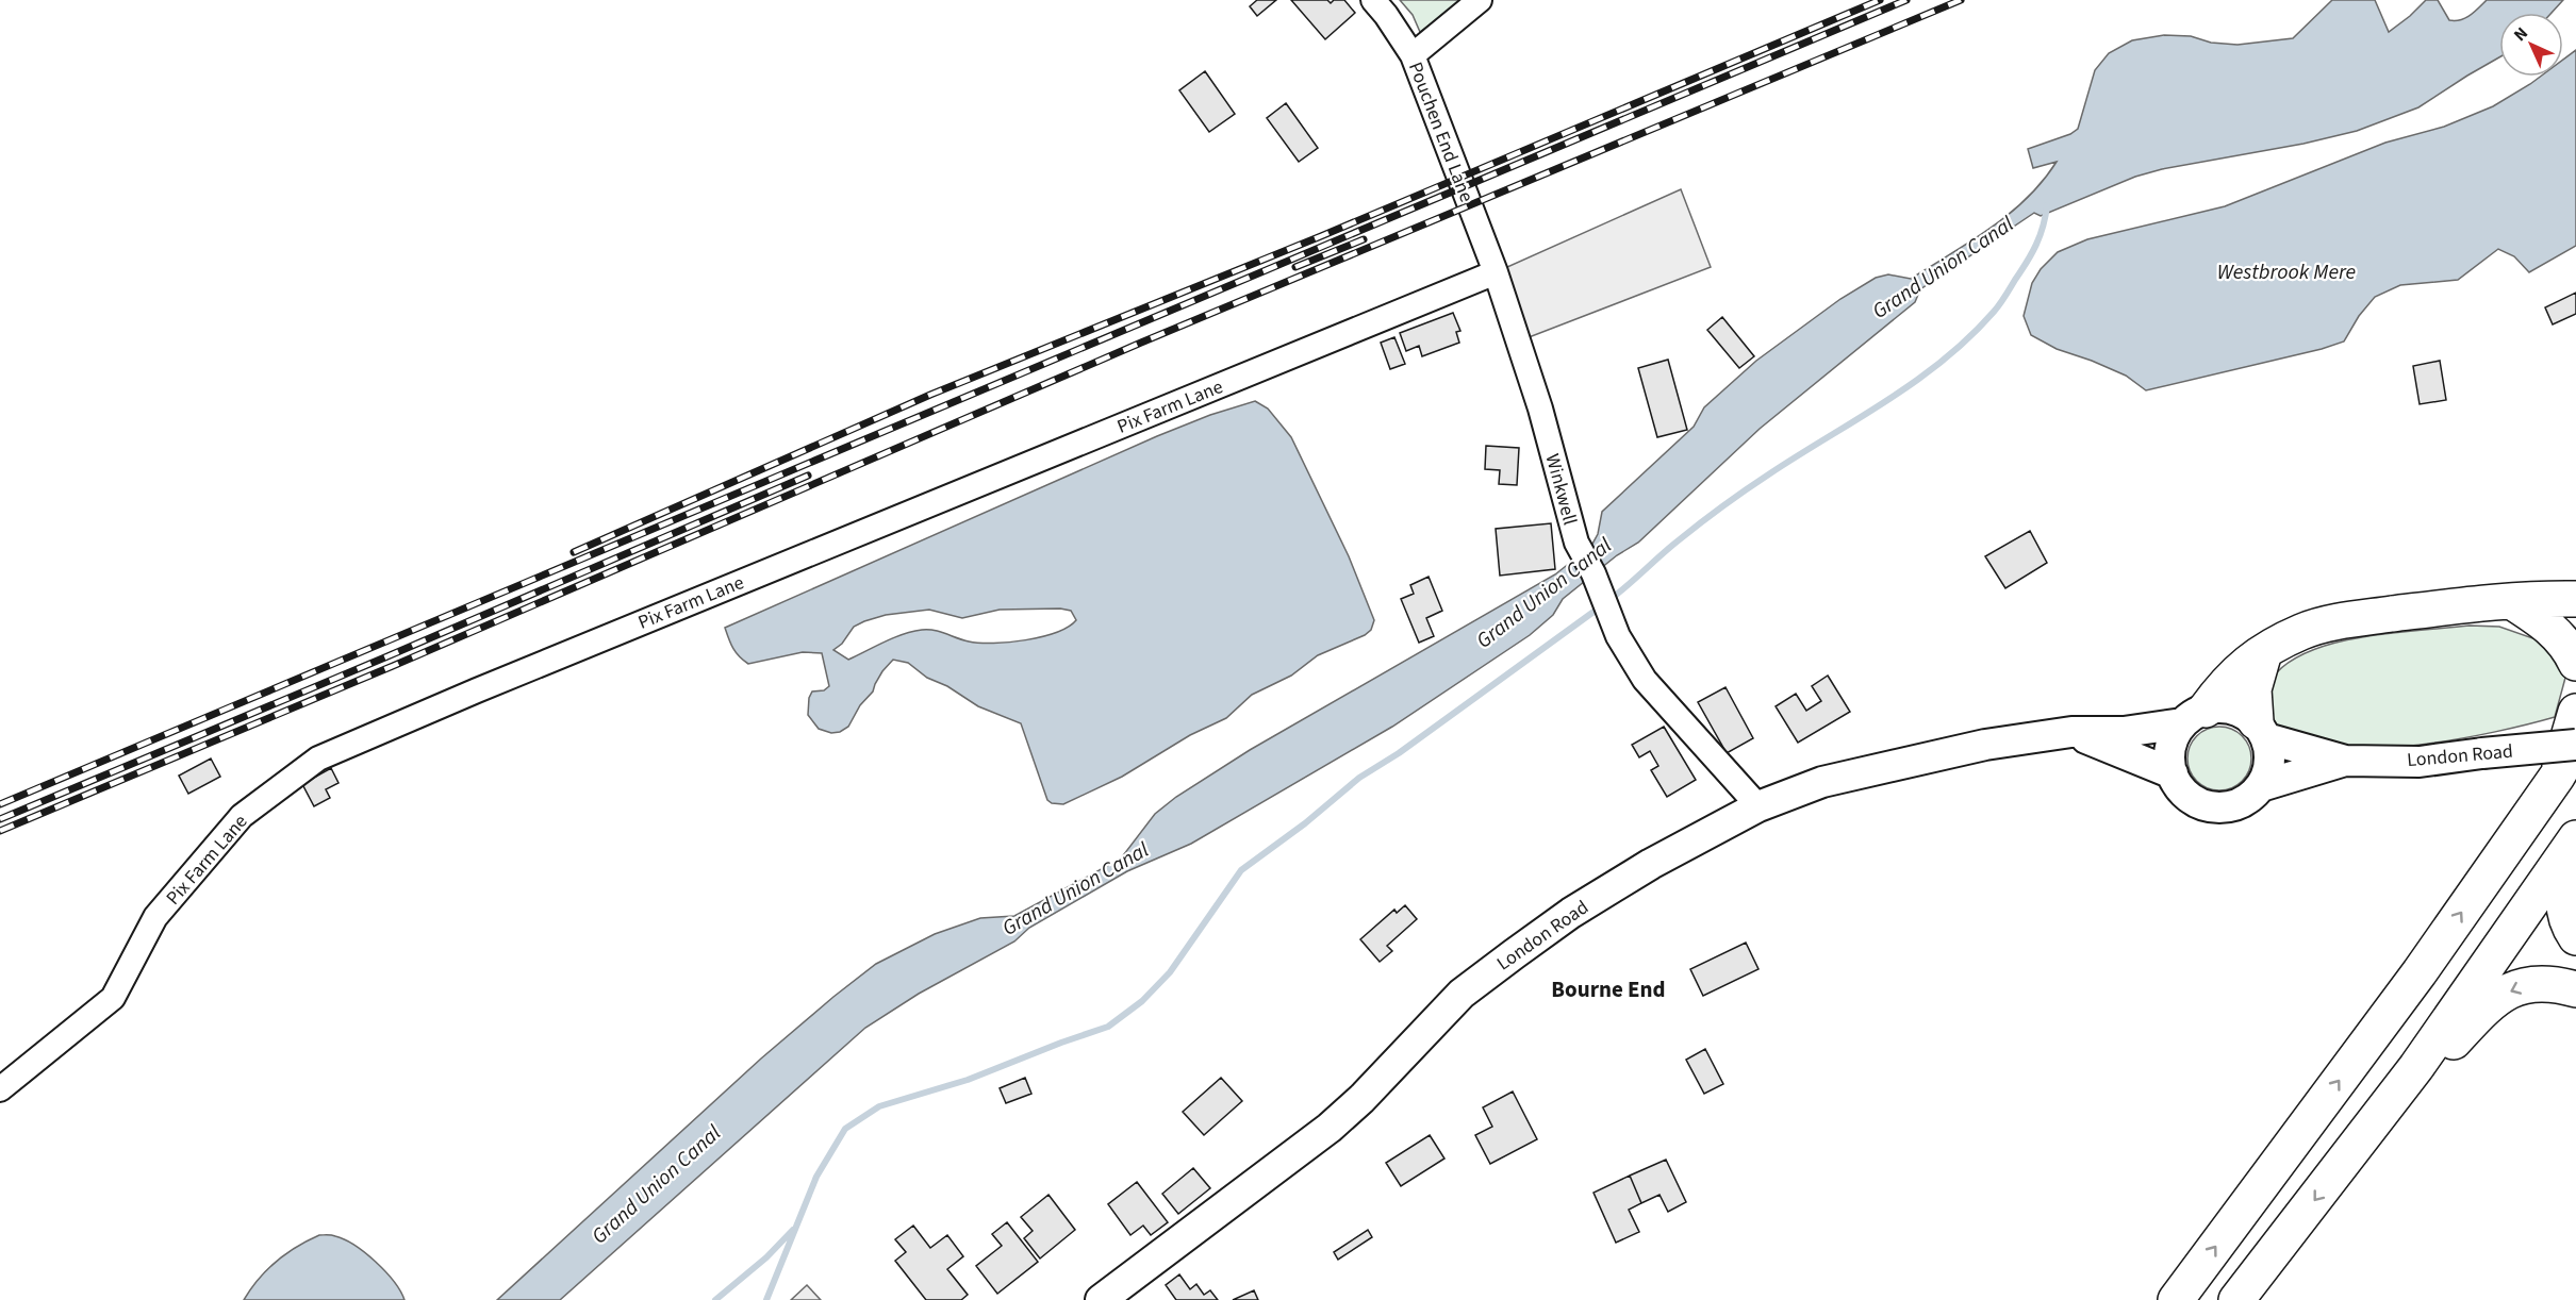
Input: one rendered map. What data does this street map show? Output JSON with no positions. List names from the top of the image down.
{
  "streets": {
    "main road": ["London Road"],
    "street": ["Pouchen End Lane", "Pix Farm Lane", "Winkwell"]
  },
  "crossings": [
    ["Pouchen End Lane", "Pix Farm Lane"],
    ["Pouchen End Lane", "Winkwell"],
    ["Pix Farm Lane", "Winkwell"],
    ["Winkwell", "London Road"]
  ],
  "districts": ["Bourne End"],
  "water": ["Grand Union Canal", "Westbrook Mere"],
  "north": "top left"
}
